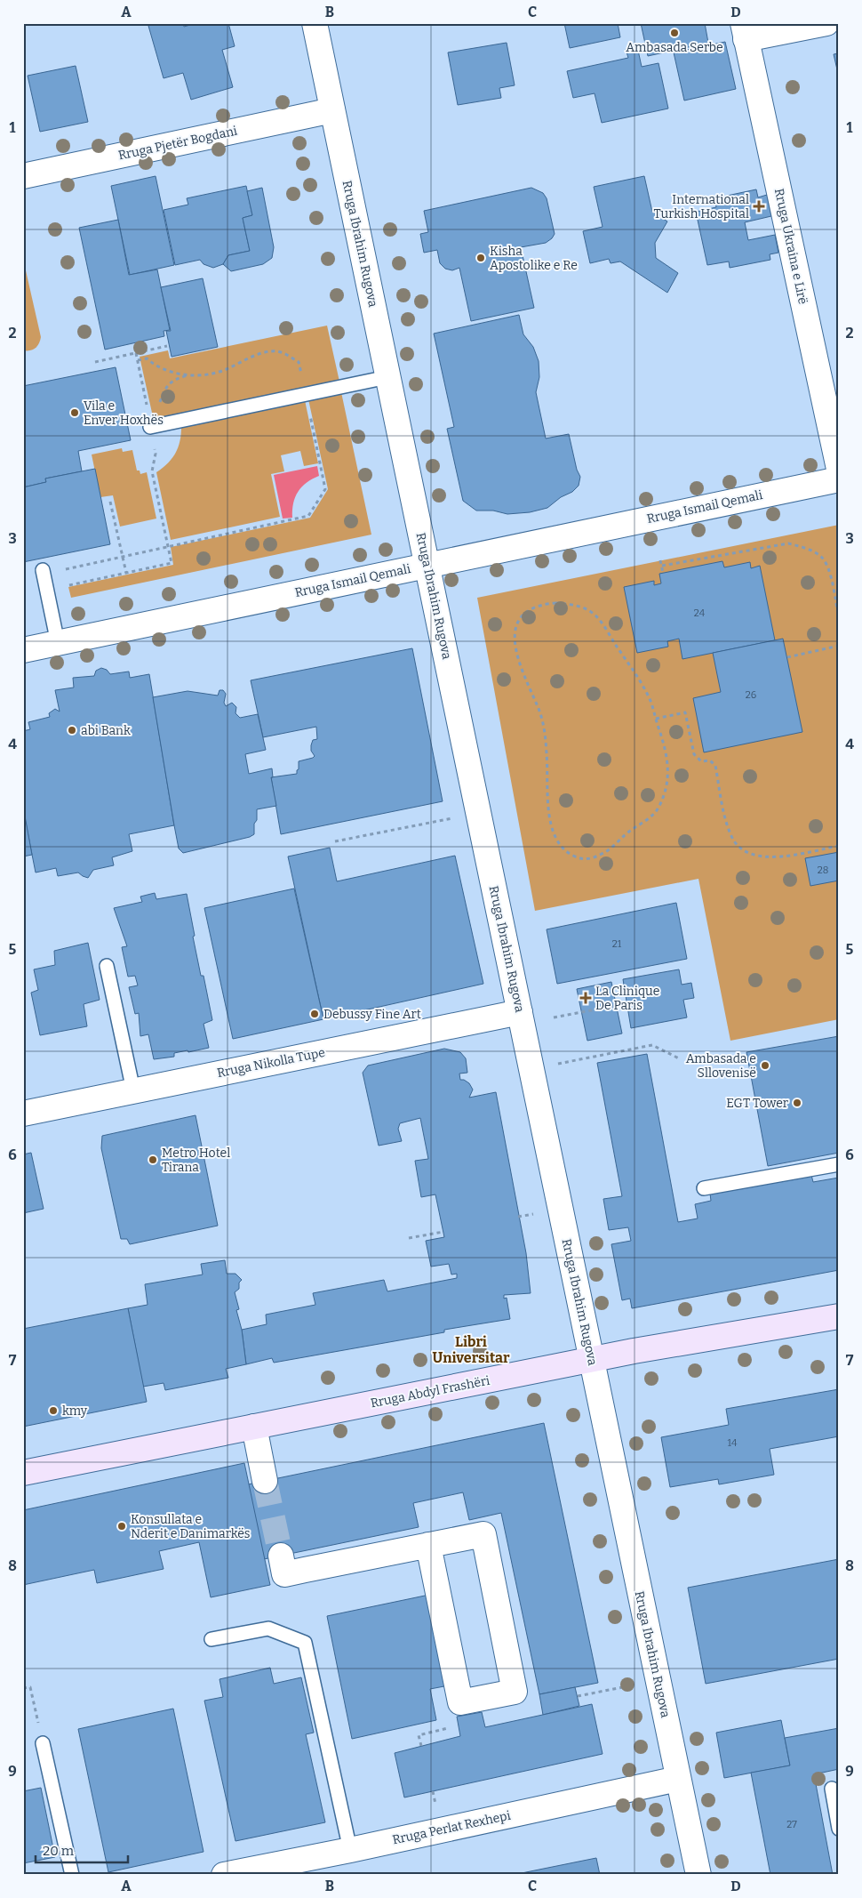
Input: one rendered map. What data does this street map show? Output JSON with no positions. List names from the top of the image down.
{
  "streets": {
    "main road": ["Rruga Abdyl Frashëri"],
    "street": [
      "Rruga Pjetër Bogdani",
      "Rruga Ibrahim Rugova",
      "Rruga Ukraina e Lirë",
      "Rruga Ismail Qemali",
      "Rruga Nikolla Tupe",
      "Rruga Perlat Rexhepi"
    ]
  },
  "crossings": [
    ["Rruga Pjetër Bogdani", "Rruga Ibrahim Rugova"],
    ["Rruga Ibrahim Rugova", "Rruga Ismail Qemali"],
    ["Rruga Ibrahim Rugova", "Rruga Nikolla Tupe"],
    ["Rruga Ibrahim Rugova", "Rruga Abdyl Frashëri"],
    ["Rruga Ibrahim Rugova", "Rruga Perlat Rexhepi"]
  ],
  "districts": ["Libri Universitar"],
  "places": {
    "other": [
      "Ambasada Serbe",
      "Kisha Apostolike e Re",
      "Vila e Enver Hoxhës",
      "abi Bank",
      "Debussy Fine Art",
      "Ambasada e Sllovenisë",
      "EGT Tower",
      "Metro Hotel Tirana",
      "kmy",
      "Konsullata e Nderit e Danimarkës"
    ],
    "health": ["International Turkish Hospital", "La Clinique De Paris"]
  },
  "house_numbers": [
    "24",
    "26",
    "28",
    "21",
    "14",
    "27"
  ],
  "scale_bar": "20 m",
  "grid": {
    "columns": [
      "A",
      "B",
      "C",
      "D"
    ],
    "rows": [
      "1",
      "2",
      "3",
      "4",
      "5",
      "6",
      "7",
      "8",
      "9"
    ]
  }
}
